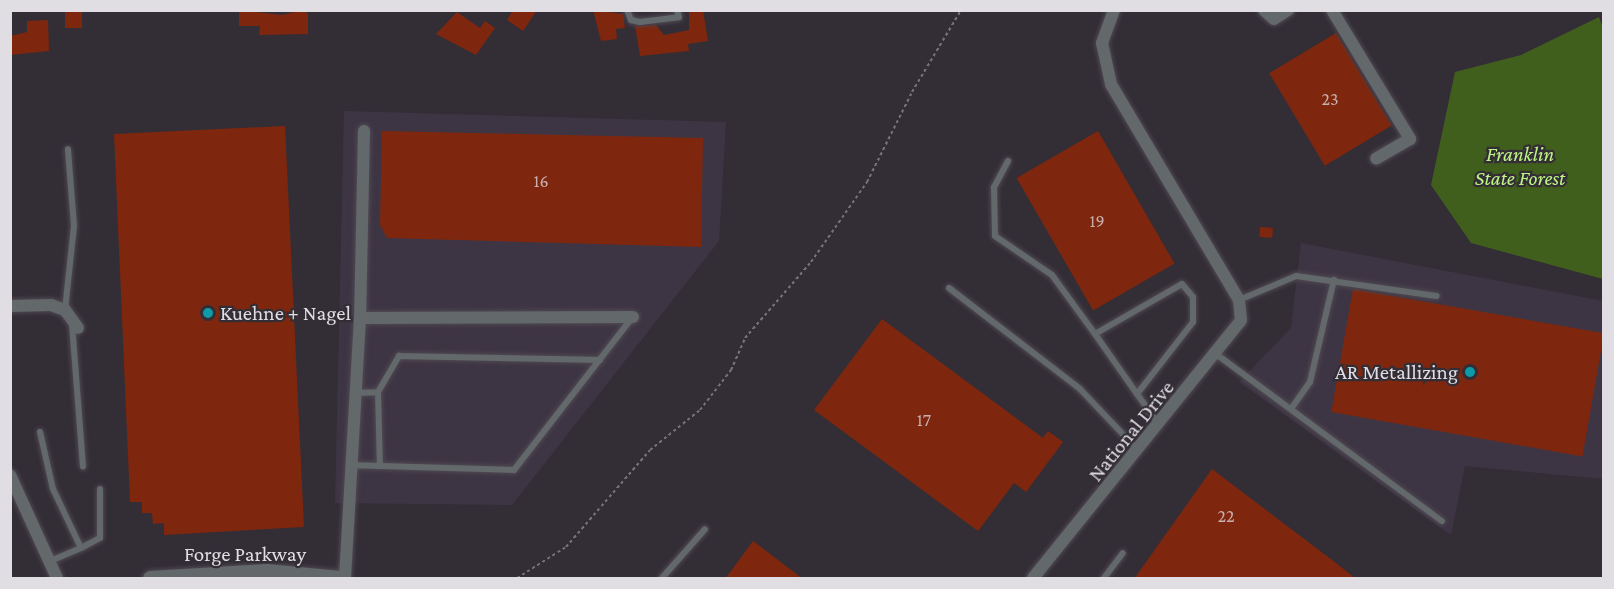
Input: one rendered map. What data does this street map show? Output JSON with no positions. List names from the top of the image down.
{
  "streets": {
    "street": ["National Drive", "Forge Parkway"]
  },
  "parks": ["Franklin State Forest"],
  "places": ["Kuehne + Nagel", "AR Metallizing"],
  "house_numbers": [
    "23",
    "16",
    "19",
    "17",
    "22"
  ]
}
